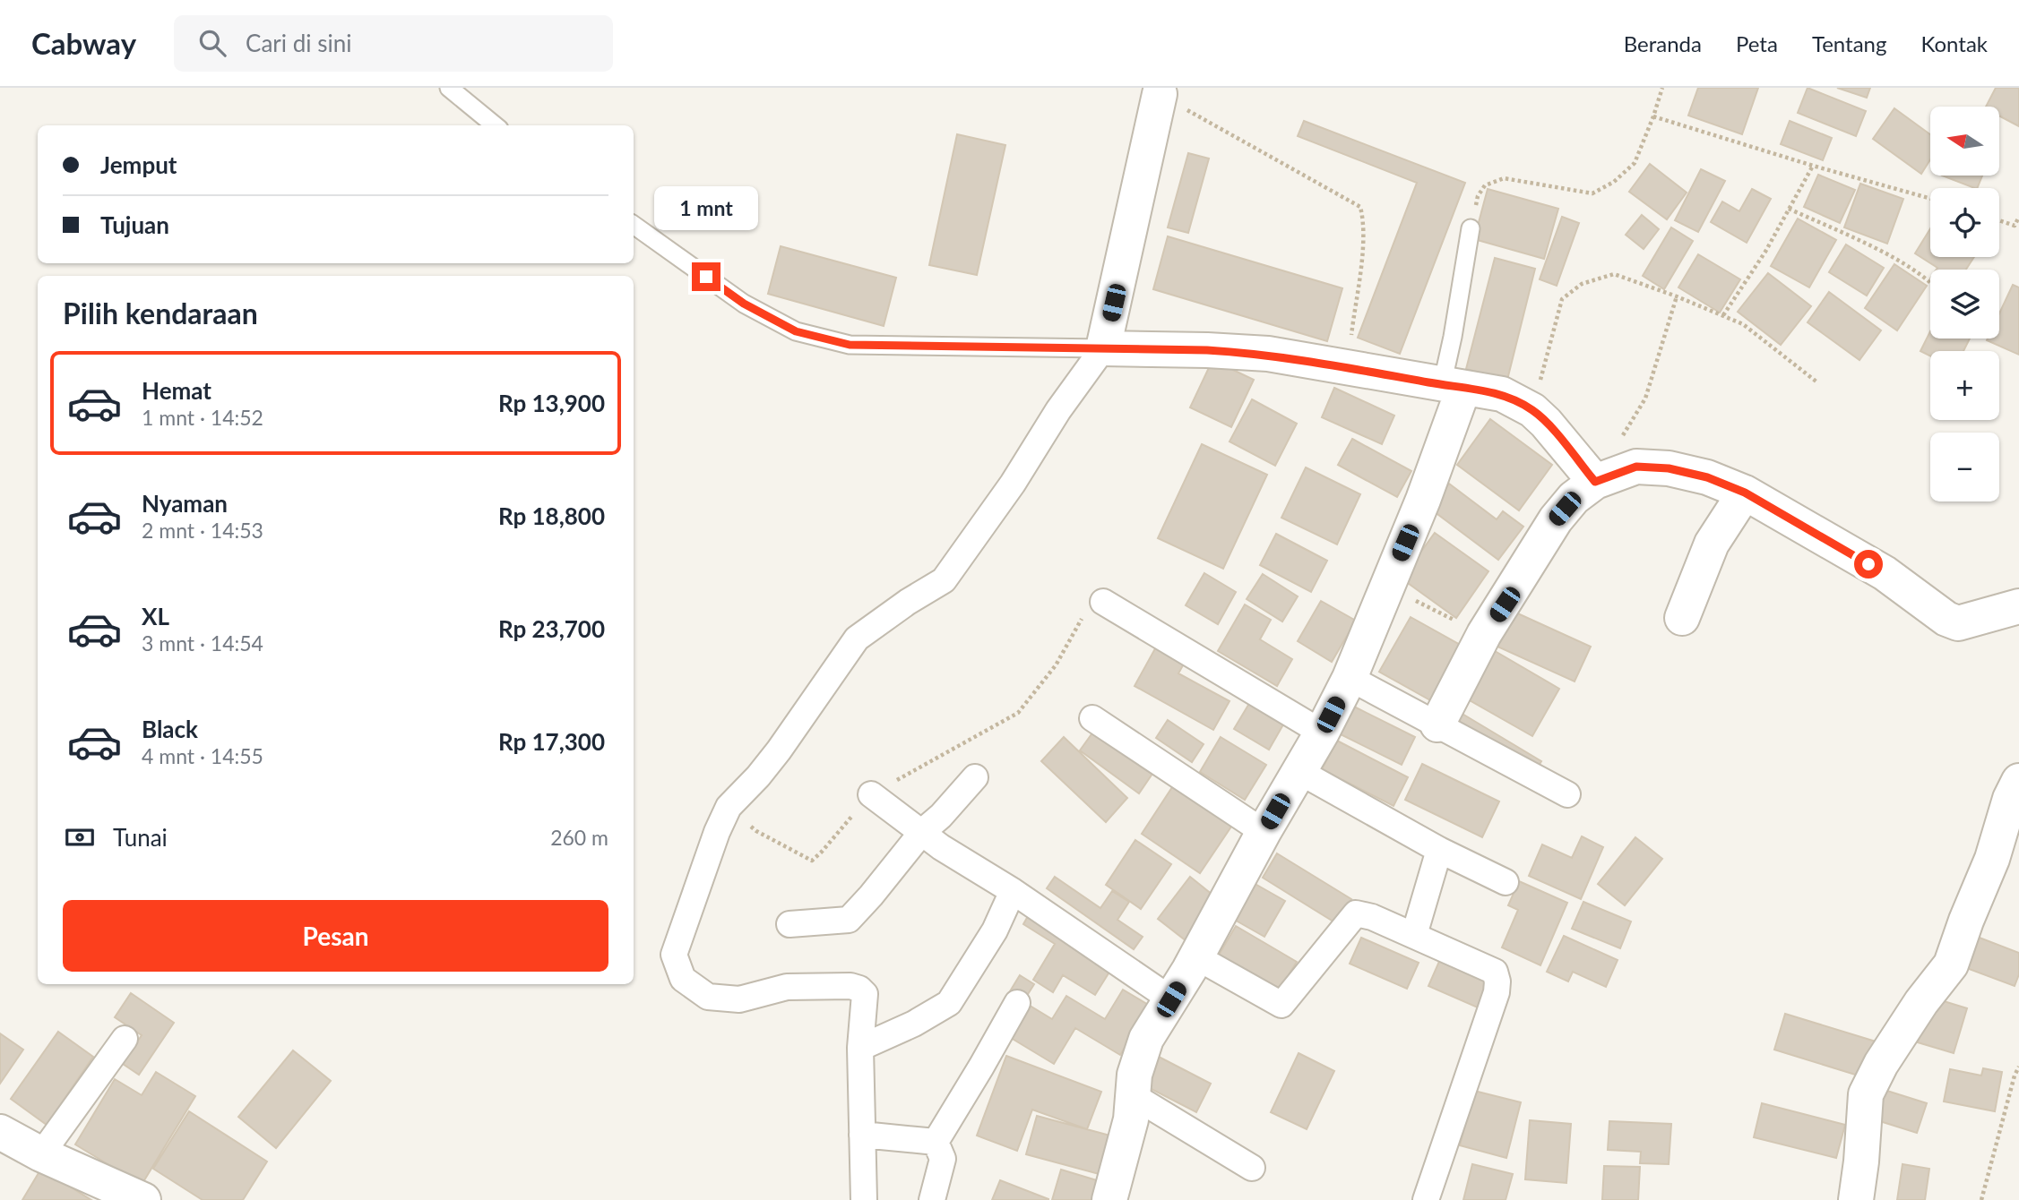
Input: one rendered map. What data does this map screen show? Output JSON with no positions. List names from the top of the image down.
{
  "north": "left",
  "page": {
    "header": "Cabway",
    "search": "Cari di sini",
    "nav": [
      "Beranda",
      "Peta",
      "Tentang",
      "Kontak"
    ],
    "map_buttons": ["+", "−"],
    "banner": ["Jemput", "Tujuan"],
    "bubble": "1 mnt",
    "heading": "Pilih kendaraan",
    "list": [
      {
        "name": "Hemat",
        "note": "1 mnt · 14:52",
        "value": "Rp 13,900"
      },
      {
        "name": "Nyaman",
        "note": "2 mnt · 14:53",
        "value": "Rp 18,800"
      },
      {
        "name": "XL",
        "note": "3 mnt · 14:54",
        "value": "Rp 23,700"
      },
      {
        "name": "Black",
        "note": "4 mnt · 14:55",
        "value": "Rp 17,300"
      }
    ],
    "pay": ["Tunai", "260 m"],
    "buttons": "Pesan"
  }
}
